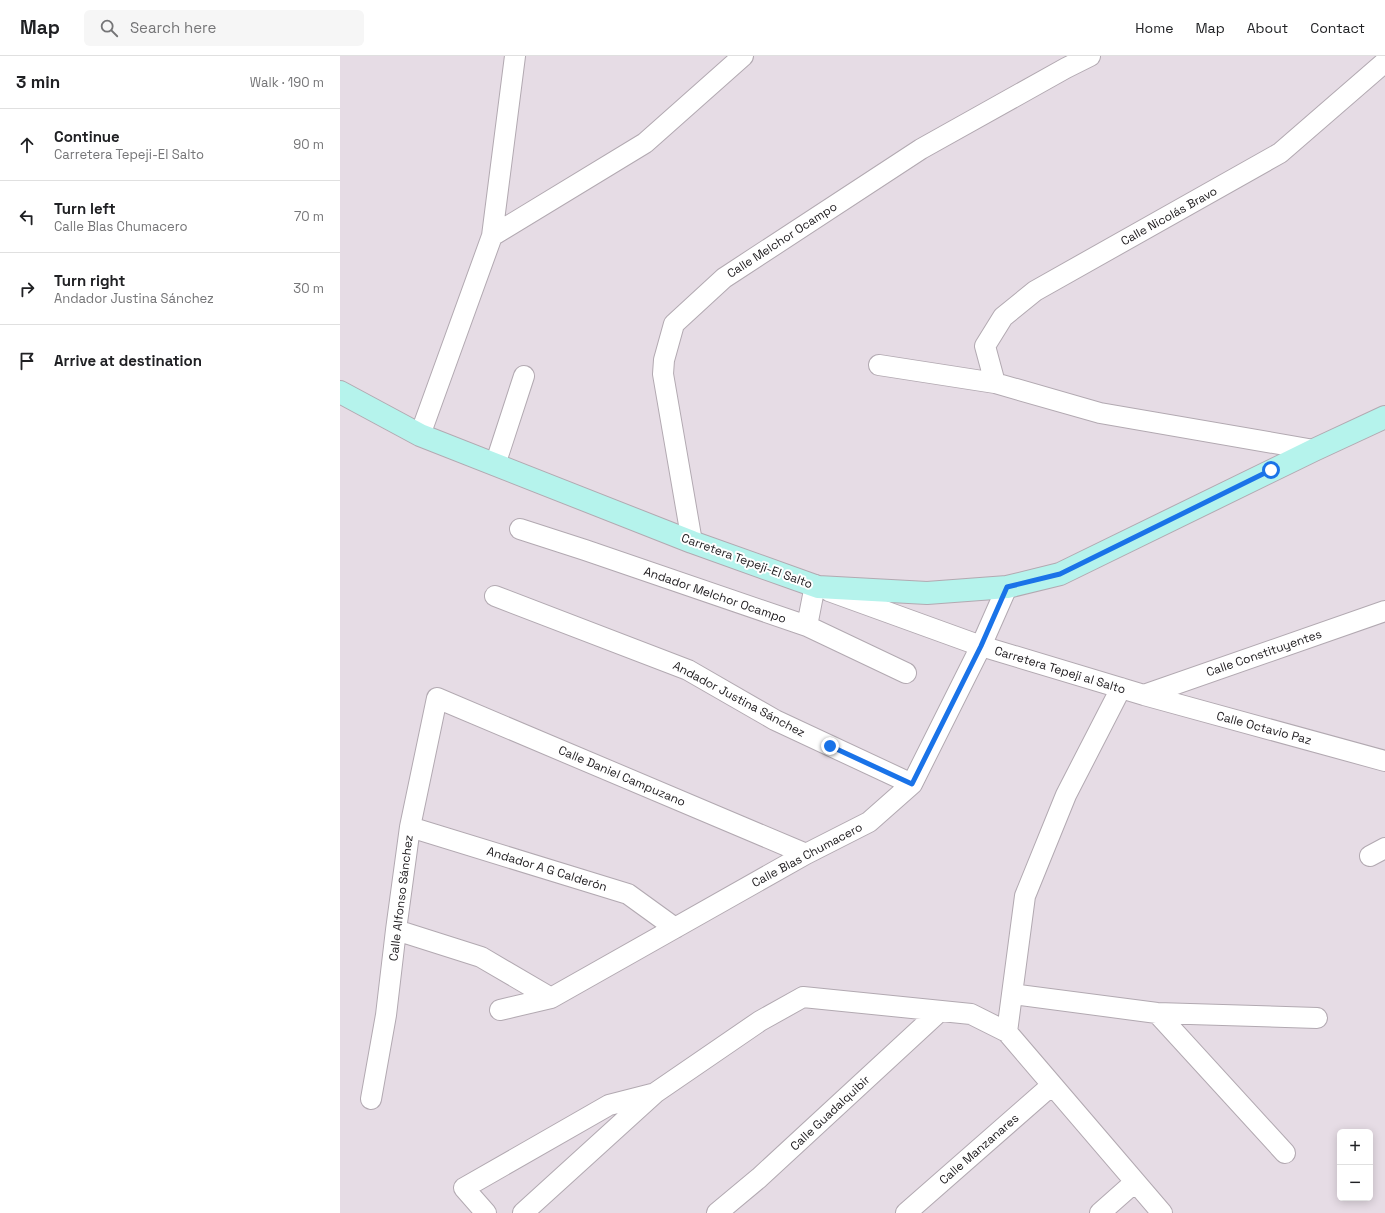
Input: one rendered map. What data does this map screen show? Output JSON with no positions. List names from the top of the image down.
{
  "streets": {
    "street": [
      "Calle Nicolás Bravo",
      "Calle Melchor Ocampo",
      "Carretera Tepeji-El Salto",
      "Andador Melchor Ocampo",
      "Calle Constituyentes",
      "Carretera Tepeji al Salto",
      "Andador Justina Sánchez",
      "Calle Octavio Paz",
      "Calle Daniel Campuzano",
      "Calle Blas Chumacero",
      "Andador A G Calderón",
      "Calle Alfonso Sánchez",
      "Calle Guadalquibir",
      "Calle Manzanares"
    ]
  },
  "crossings": [
    ["Calle Melchor Ocampo", "Carretera Tepeji-El Salto"],
    ["Carretera Tepeji-El Salto", "Carretera Tepeji al Salto"],
    ["Carretera Tepeji-El Salto", "Calle Blas Chumacero"],
    ["Calle Constituyentes", "Carretera Tepeji al Salto"],
    ["Calle Constituyentes", "Calle Octavio Paz"],
    ["Carretera Tepeji al Salto", "Calle Octavio Paz"],
    ["Carretera Tepeji al Salto", "Calle Blas Chumacero"],
    ["Andador Justina Sánchez", "Calle Blas Chumacero"],
    ["Calle Daniel Campuzano", "Calle Blas Chumacero"],
    ["Calle Daniel Campuzano", "Calle Alfonso Sánchez"],
    ["Calle Blas Chumacero", "Andador A G Calderón"],
    ["Andador A G Calderón", "Calle Alfonso Sánchez"]
  ],
  "page": {
    "header": "Map",
    "search": "Search here",
    "nav": [
      "Home",
      "Map",
      "About",
      "Contact"
    ],
    "heading": ["3 min", "Walk · 190 m"],
    "list": [
      ["Continue", "Carretera Tepeji-El Salto", "90 m"],
      ["Turn left", "Calle Blas Chumacero", "70 m"],
      ["Turn right", "Andador Justina Sánchez", "30 m"],
      "Arrive at destination"
    ],
    "map_buttons": ["+", "−"]
  }
}
